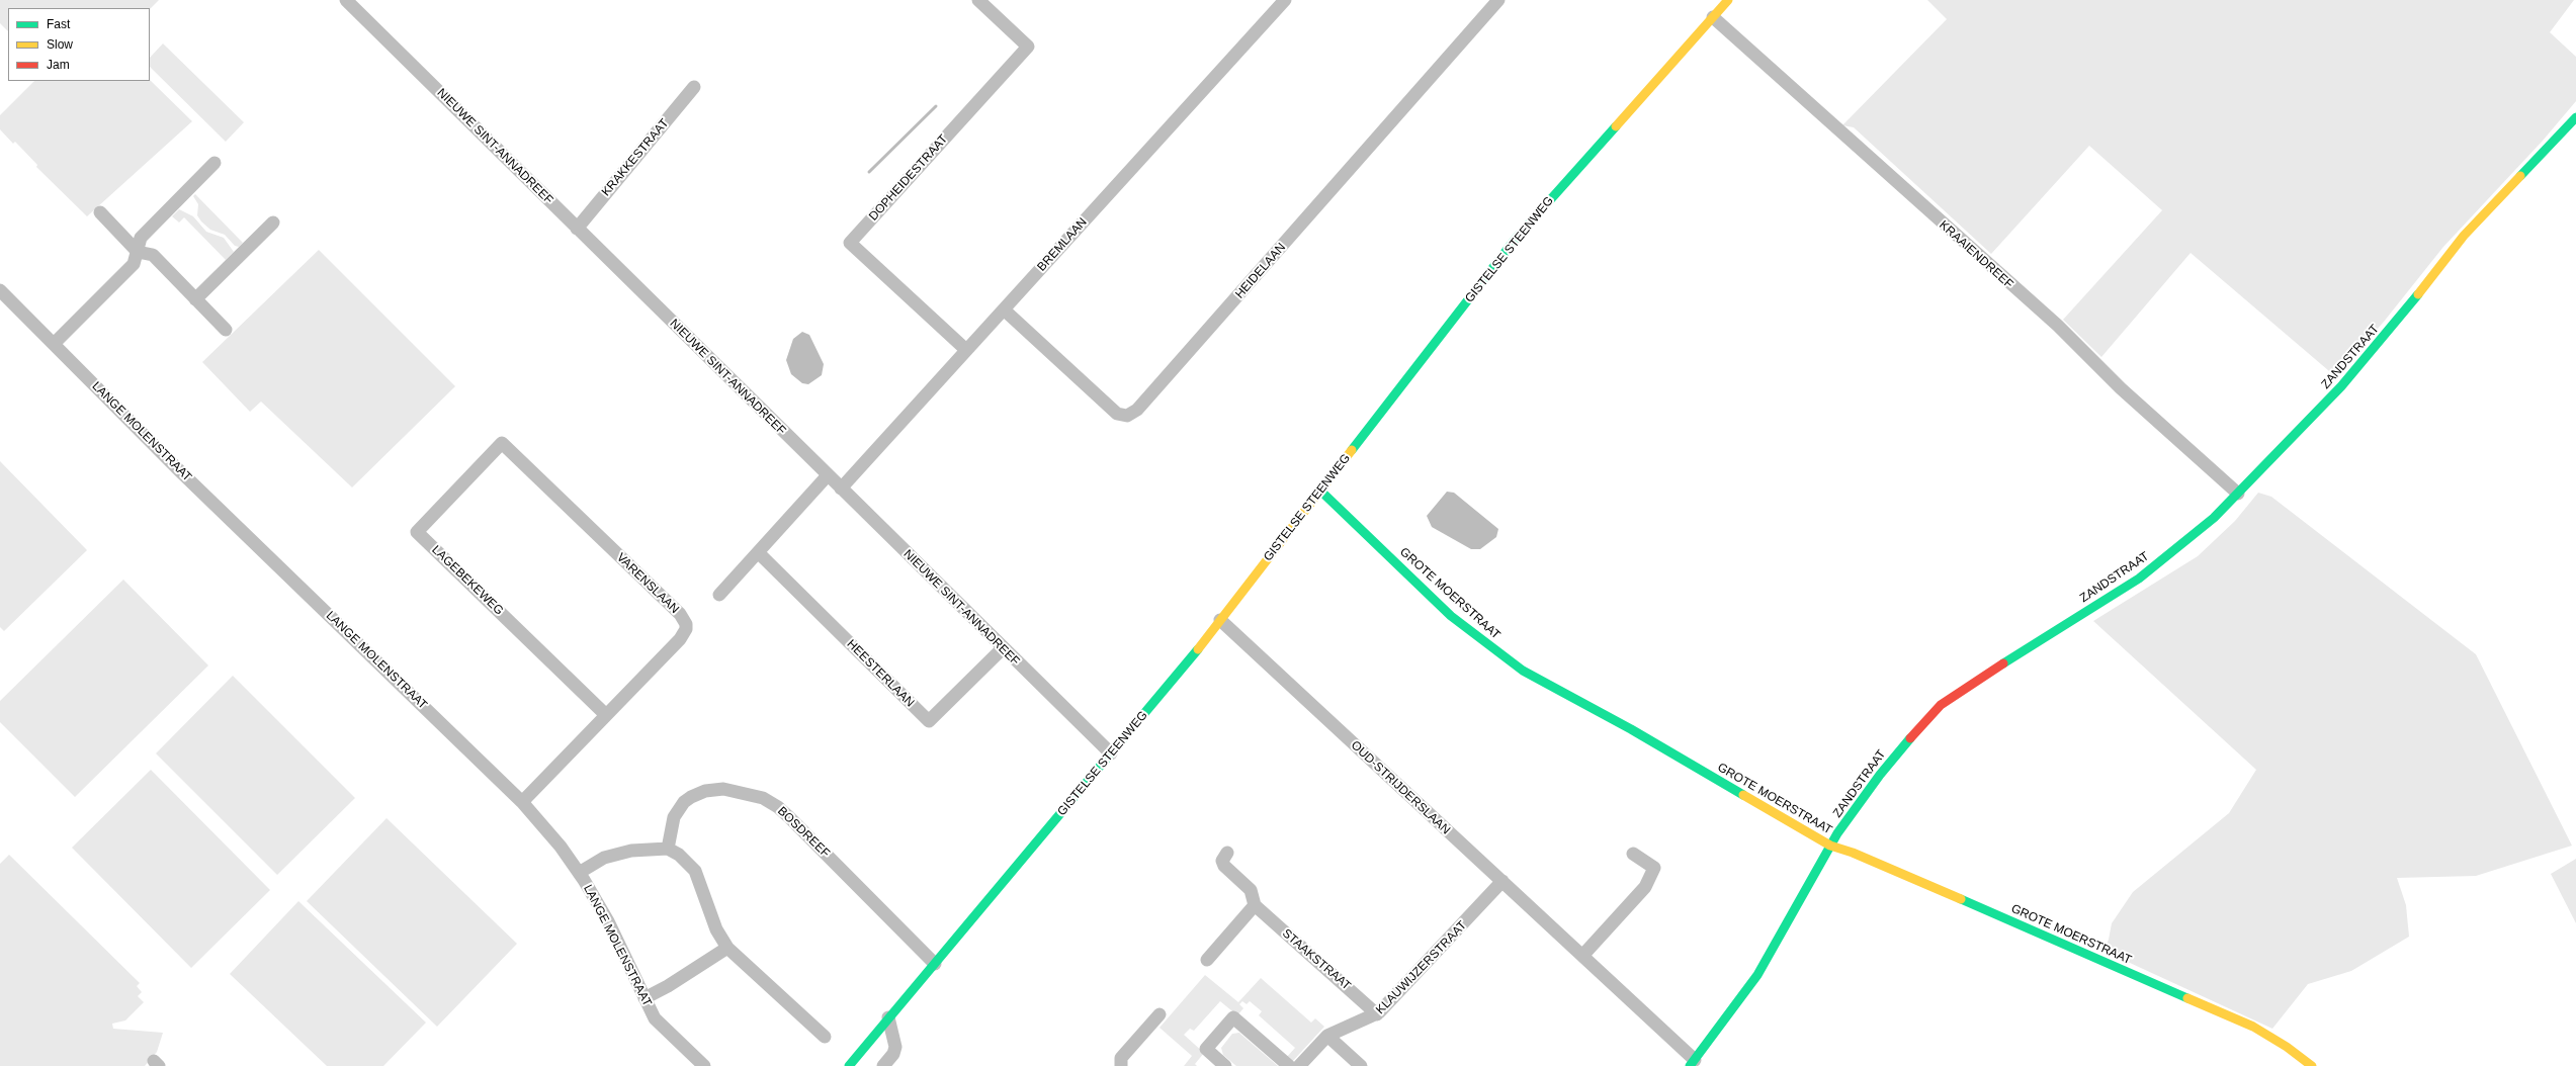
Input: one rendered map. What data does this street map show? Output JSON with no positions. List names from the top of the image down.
{
  "streets": {
    "street": [
      "NIEUWE SINT-ANNADREEF",
      "KRAKKESTRAAT",
      "DOPHEIDESTRAAT",
      "BREMLAAN",
      "GISTELSE STEENWEG",
      "KRAAIENDREEF",
      "HEIDELAAN",
      "ZANDSTRAAT",
      "LANGE MOLENSTRAAT",
      "LAGEBEKEWEG",
      "VARENSLAAN",
      "GROTE MOERSTRAAT",
      "HEESTERLAAN",
      "OUD-STRIJDERSLAAN",
      "BOSDREEF",
      "STAAKSTRAAT",
      "KLAUWIJZERSTRAAT"
    ]
  },
  "crossings": [
    ["NIEUWE SINT-ANNADREEF", "KRAKKESTRAAT"],
    ["NIEUWE SINT-ANNADREEF", "BREMLAAN"],
    ["NIEUWE SINT-ANNADREEF", "GISTELSE STEENWEG"],
    ["NIEUWE SINT-ANNADREEF", "HEESTERLAAN"],
    ["DOPHEIDESTRAAT", "BREMLAAN"],
    ["BREMLAAN", "HEIDELAAN"],
    ["GISTELSE STEENWEG", "KRAAIENDREEF"],
    ["GISTELSE STEENWEG", "GROTE MOERSTRAAT"],
    ["GISTELSE STEENWEG", "OUD-STRIJDERSLAAN"],
    ["GISTELSE STEENWEG", "BOSDREEF"],
    ["KRAAIENDREEF", "ZANDSTRAAT"],
    ["ZANDSTRAAT", "GROTE MOERSTRAAT"],
    ["ZANDSTRAAT", "OUD-STRIJDERSLAAN"],
    ["LANGE MOLENSTRAAT", "VARENSLAAN"],
    ["LAGEBEKEWEG", "VARENSLAAN"],
    ["OUD-STRIJDERSLAAN", "KLAUWIJZERSTRAAT"],
    ["STAAKSTRAAT", "KLAUWIJZERSTRAAT"]
  ],
  "legend": ["Fast", "Slow", "Jam"]
}
